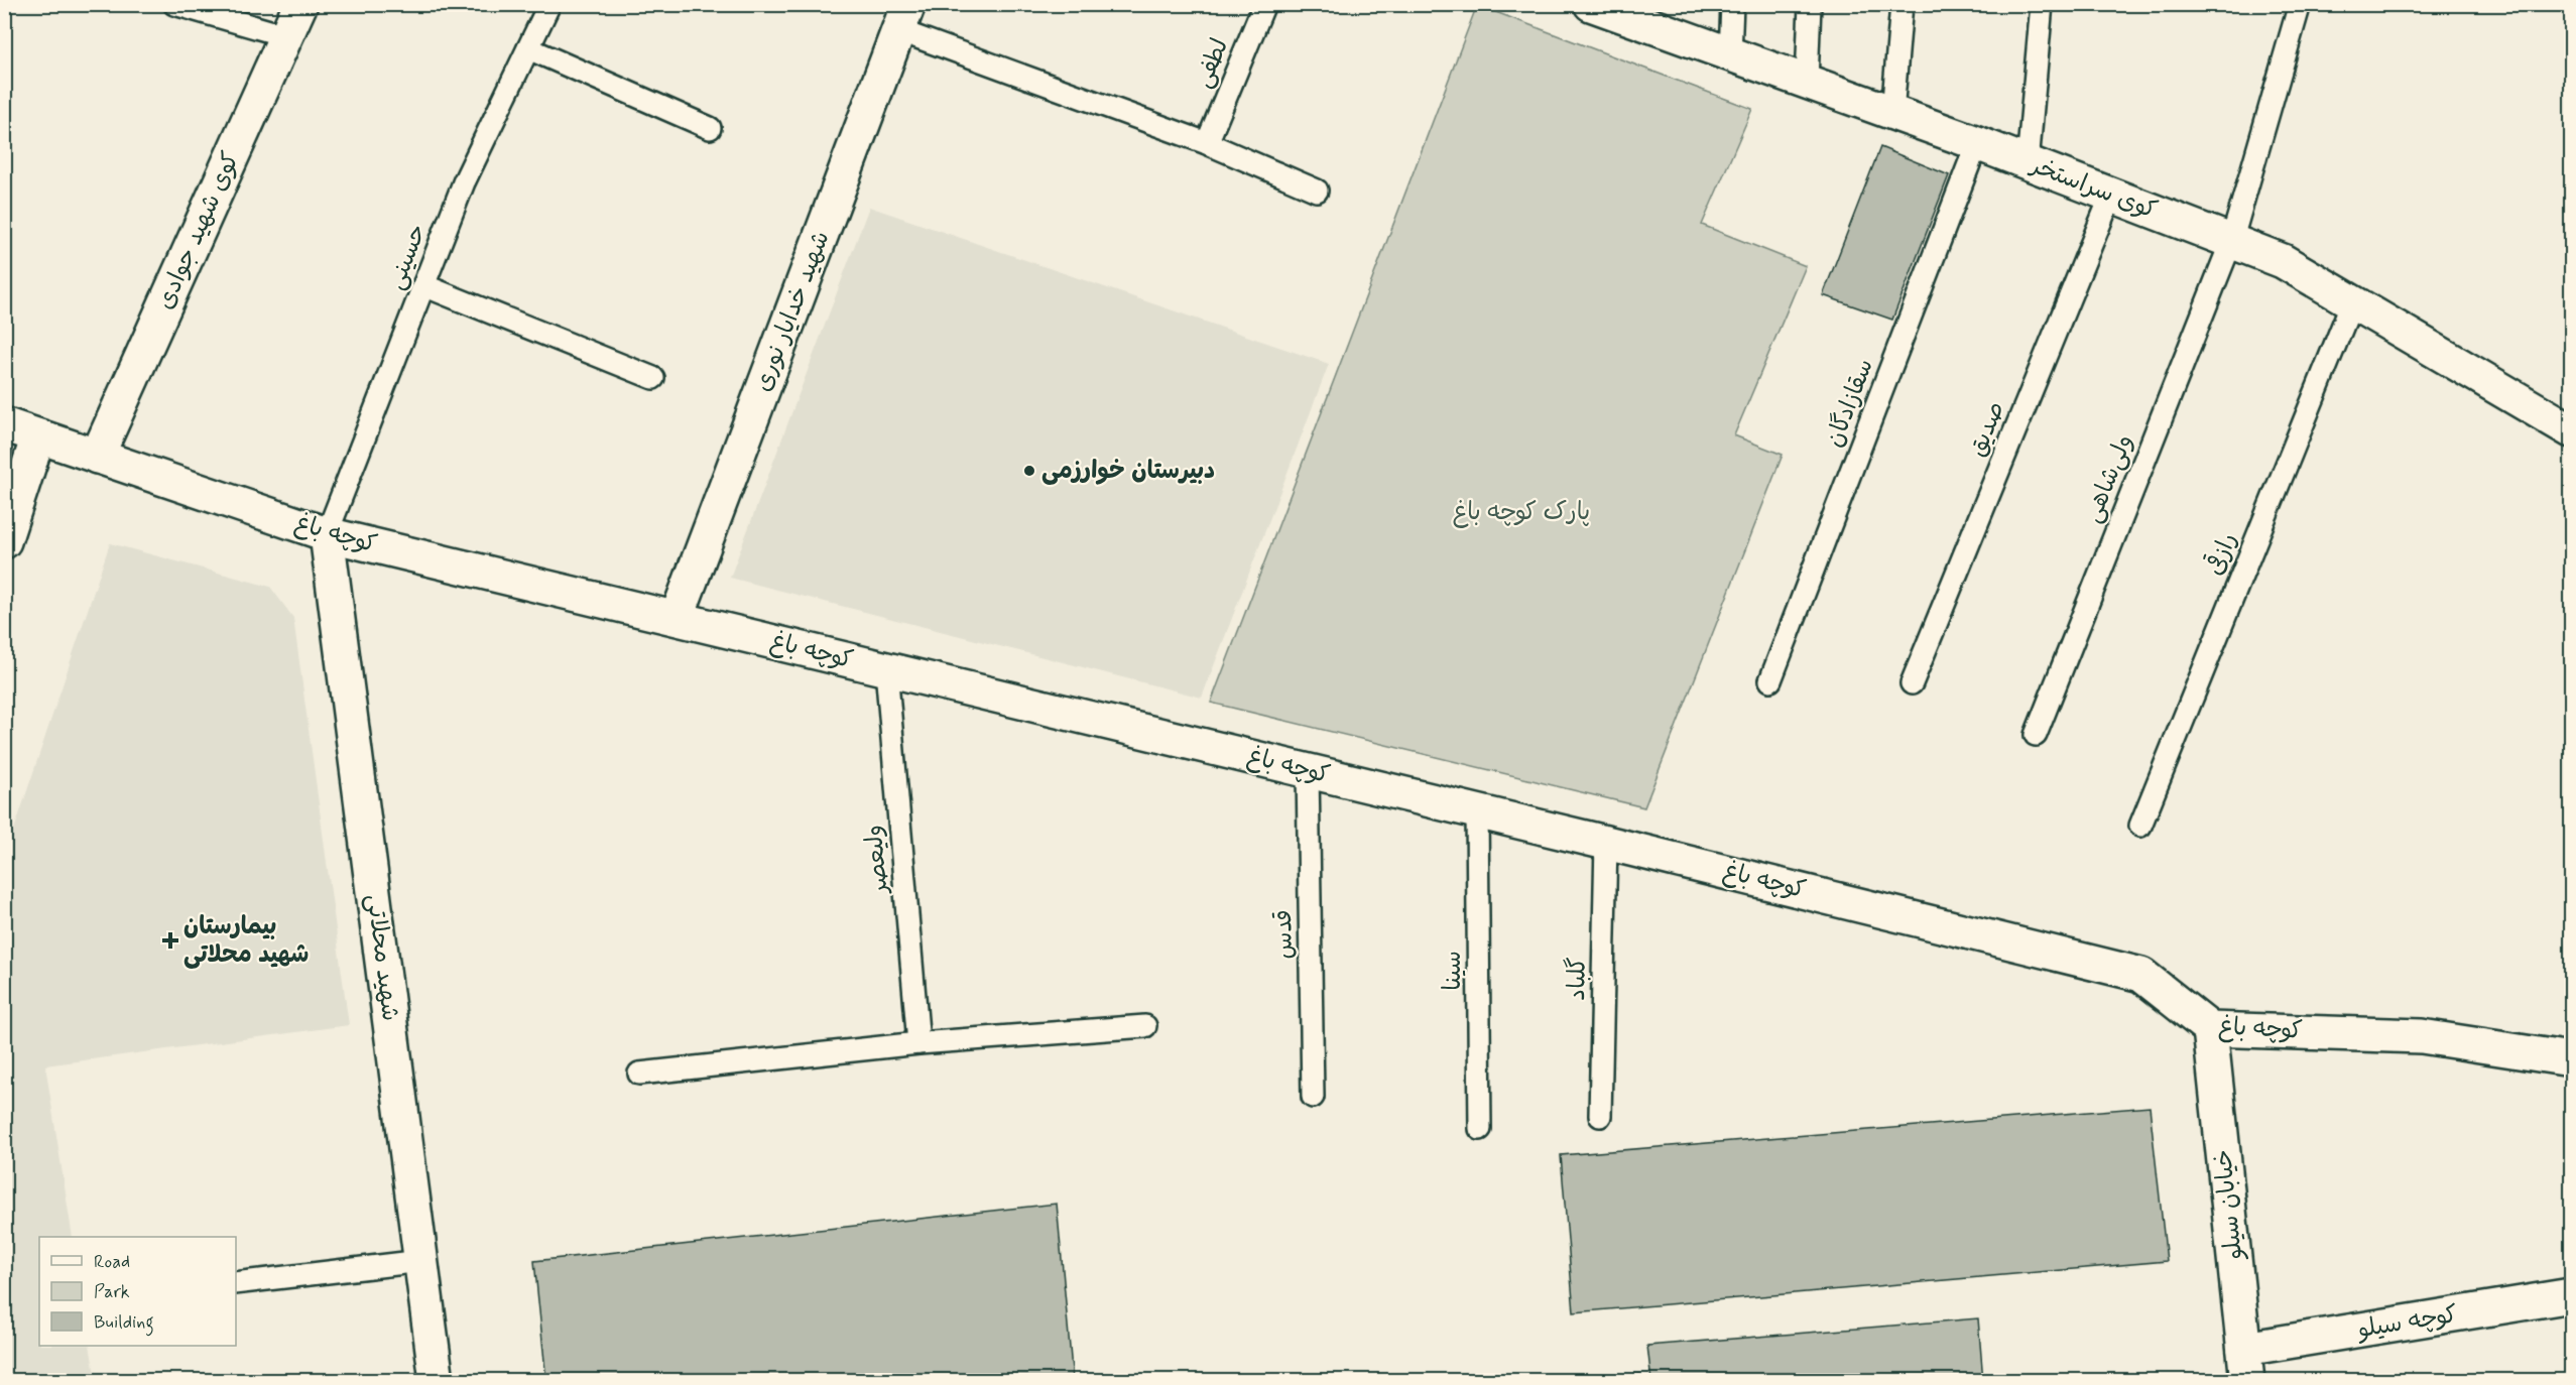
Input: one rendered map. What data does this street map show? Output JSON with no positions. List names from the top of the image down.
{
  "streets": {
    "street": [
      "کوی سراستخر",
      "کوی شهید جوادی",
      "شهید خدایار نوری",
      "کوچه باغ",
      "شهید محلاتی",
      "خیابان سیلو",
      "کوچه سیلو"
    ],
    "lane": [
      "لطفی",
      "حسینی",
      "سقازادگان",
      "صدیق",
      "ولی‌شاهی",
      "رازقی",
      "ولیعصر",
      "قدس",
      "سینا",
      "گلباد"
    ]
  },
  "crossings": [
    ["کوی سراستخر", "سقازادگان"],
    ["کوی سراستخر", "صدیق"],
    ["کوی سراستخر", "ولی‌شاهی"],
    ["کوی سراستخر", "رازقی"],
    ["کوی شهید جوادی", "کوچه باغ"],
    ["حسینی", "کوچه باغ"],
    ["حسینی", "شهید محلاتی"],
    ["شهید خدایار نوری", "کوچه باغ"],
    ["کوچه باغ", "ولیعصر"],
    ["کوچه باغ", "قدس"],
    ["کوچه باغ", "شهید محلاتی"],
    ["کوچه باغ", "سینا"],
    ["کوچه باغ", "گلباد"],
    ["کوچه باغ", "خیابان سیلو"],
    ["خیابان سیلو", "کوچه سیلو"]
  ],
  "parks": ["پارک کوچه باغ"],
  "places": {
    "other": ["دبیرستان خوارزمی"],
    "health": ["بیمارستان شهید محلاتی"]
  },
  "legend": ["Road", "Park", "Building"]
}
